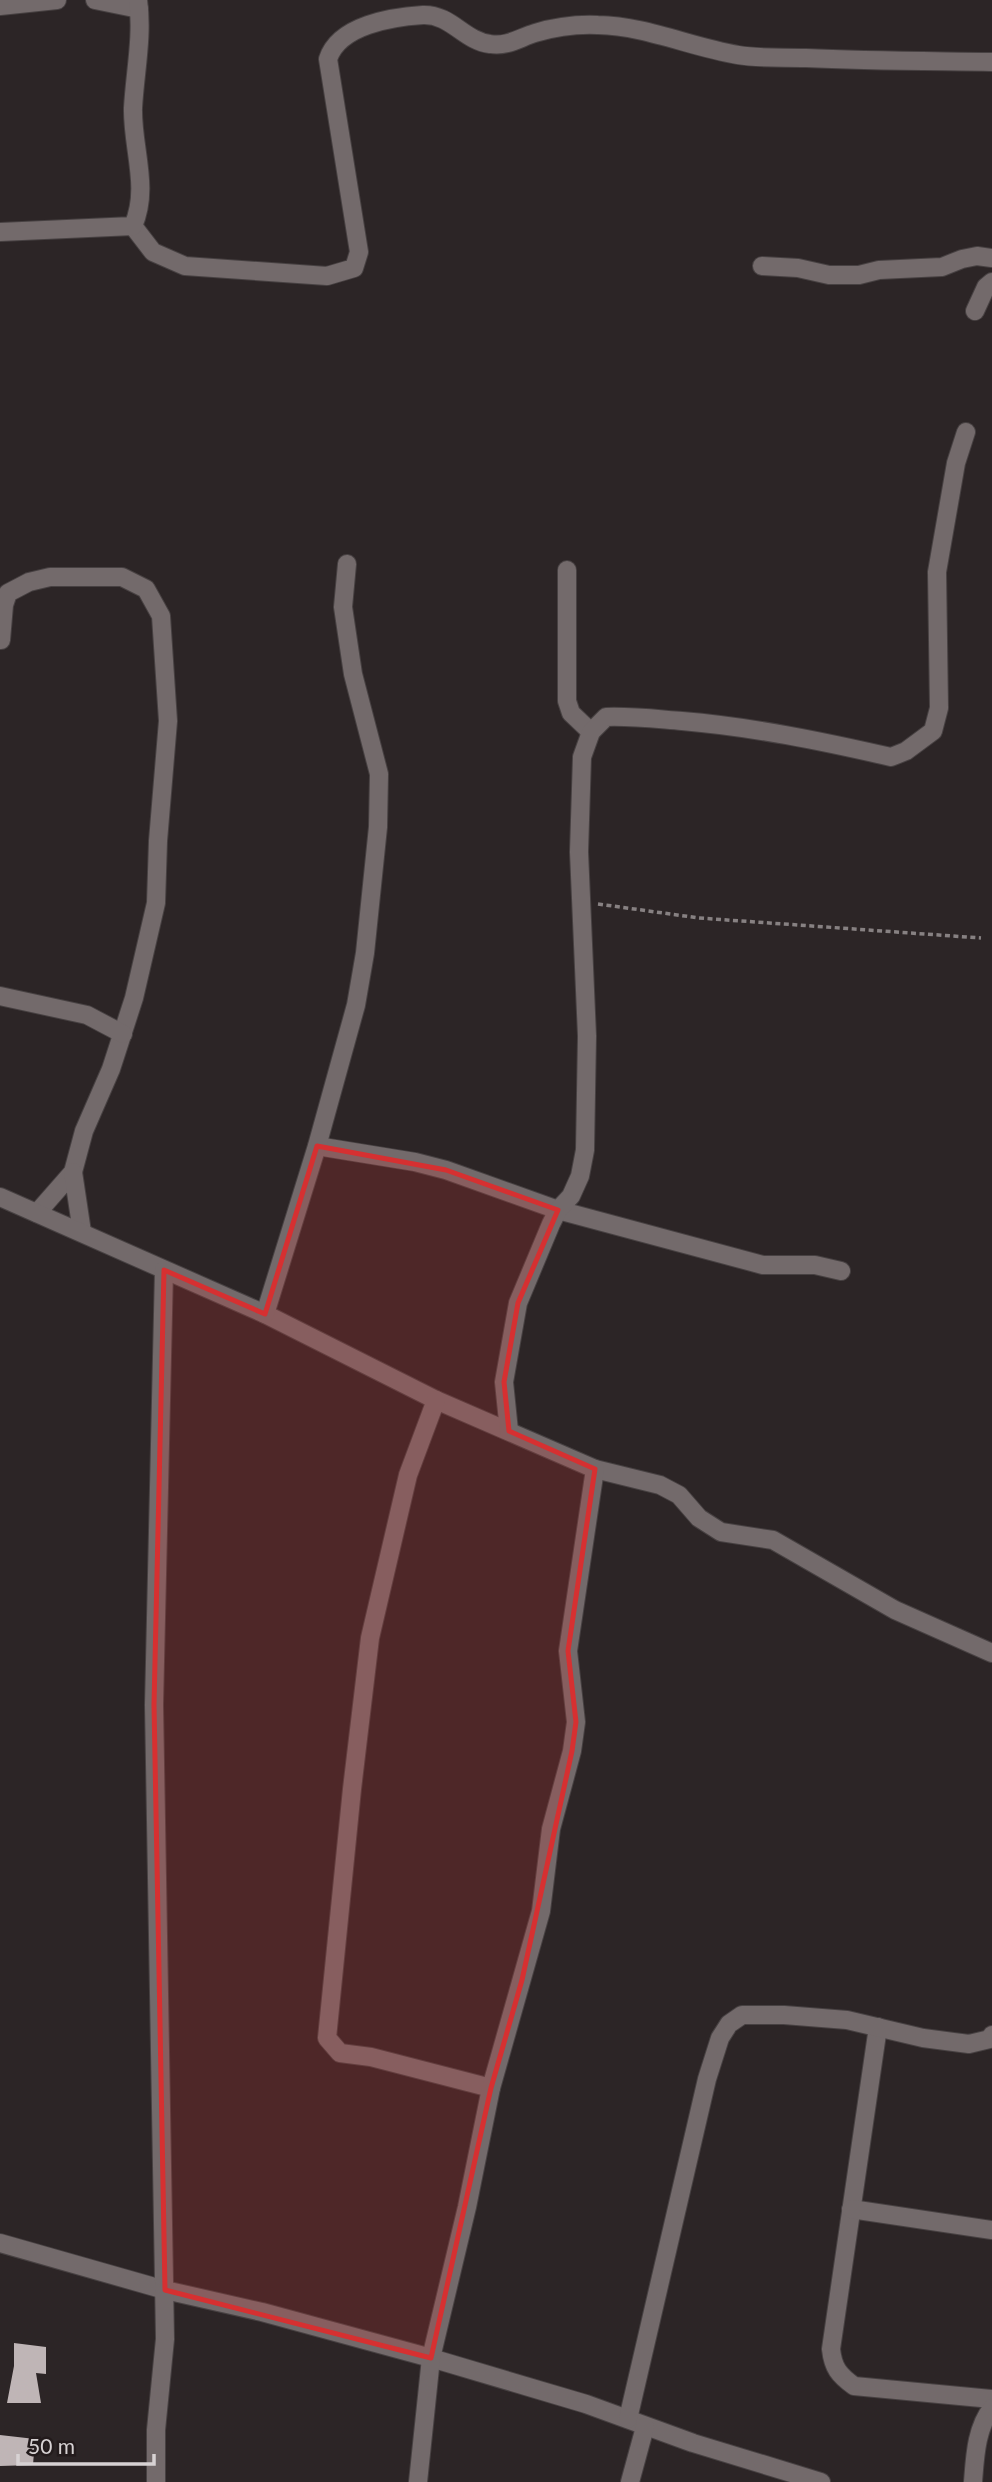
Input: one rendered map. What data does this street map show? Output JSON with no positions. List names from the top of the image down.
{
  "scale_bar": "50 m"
}
